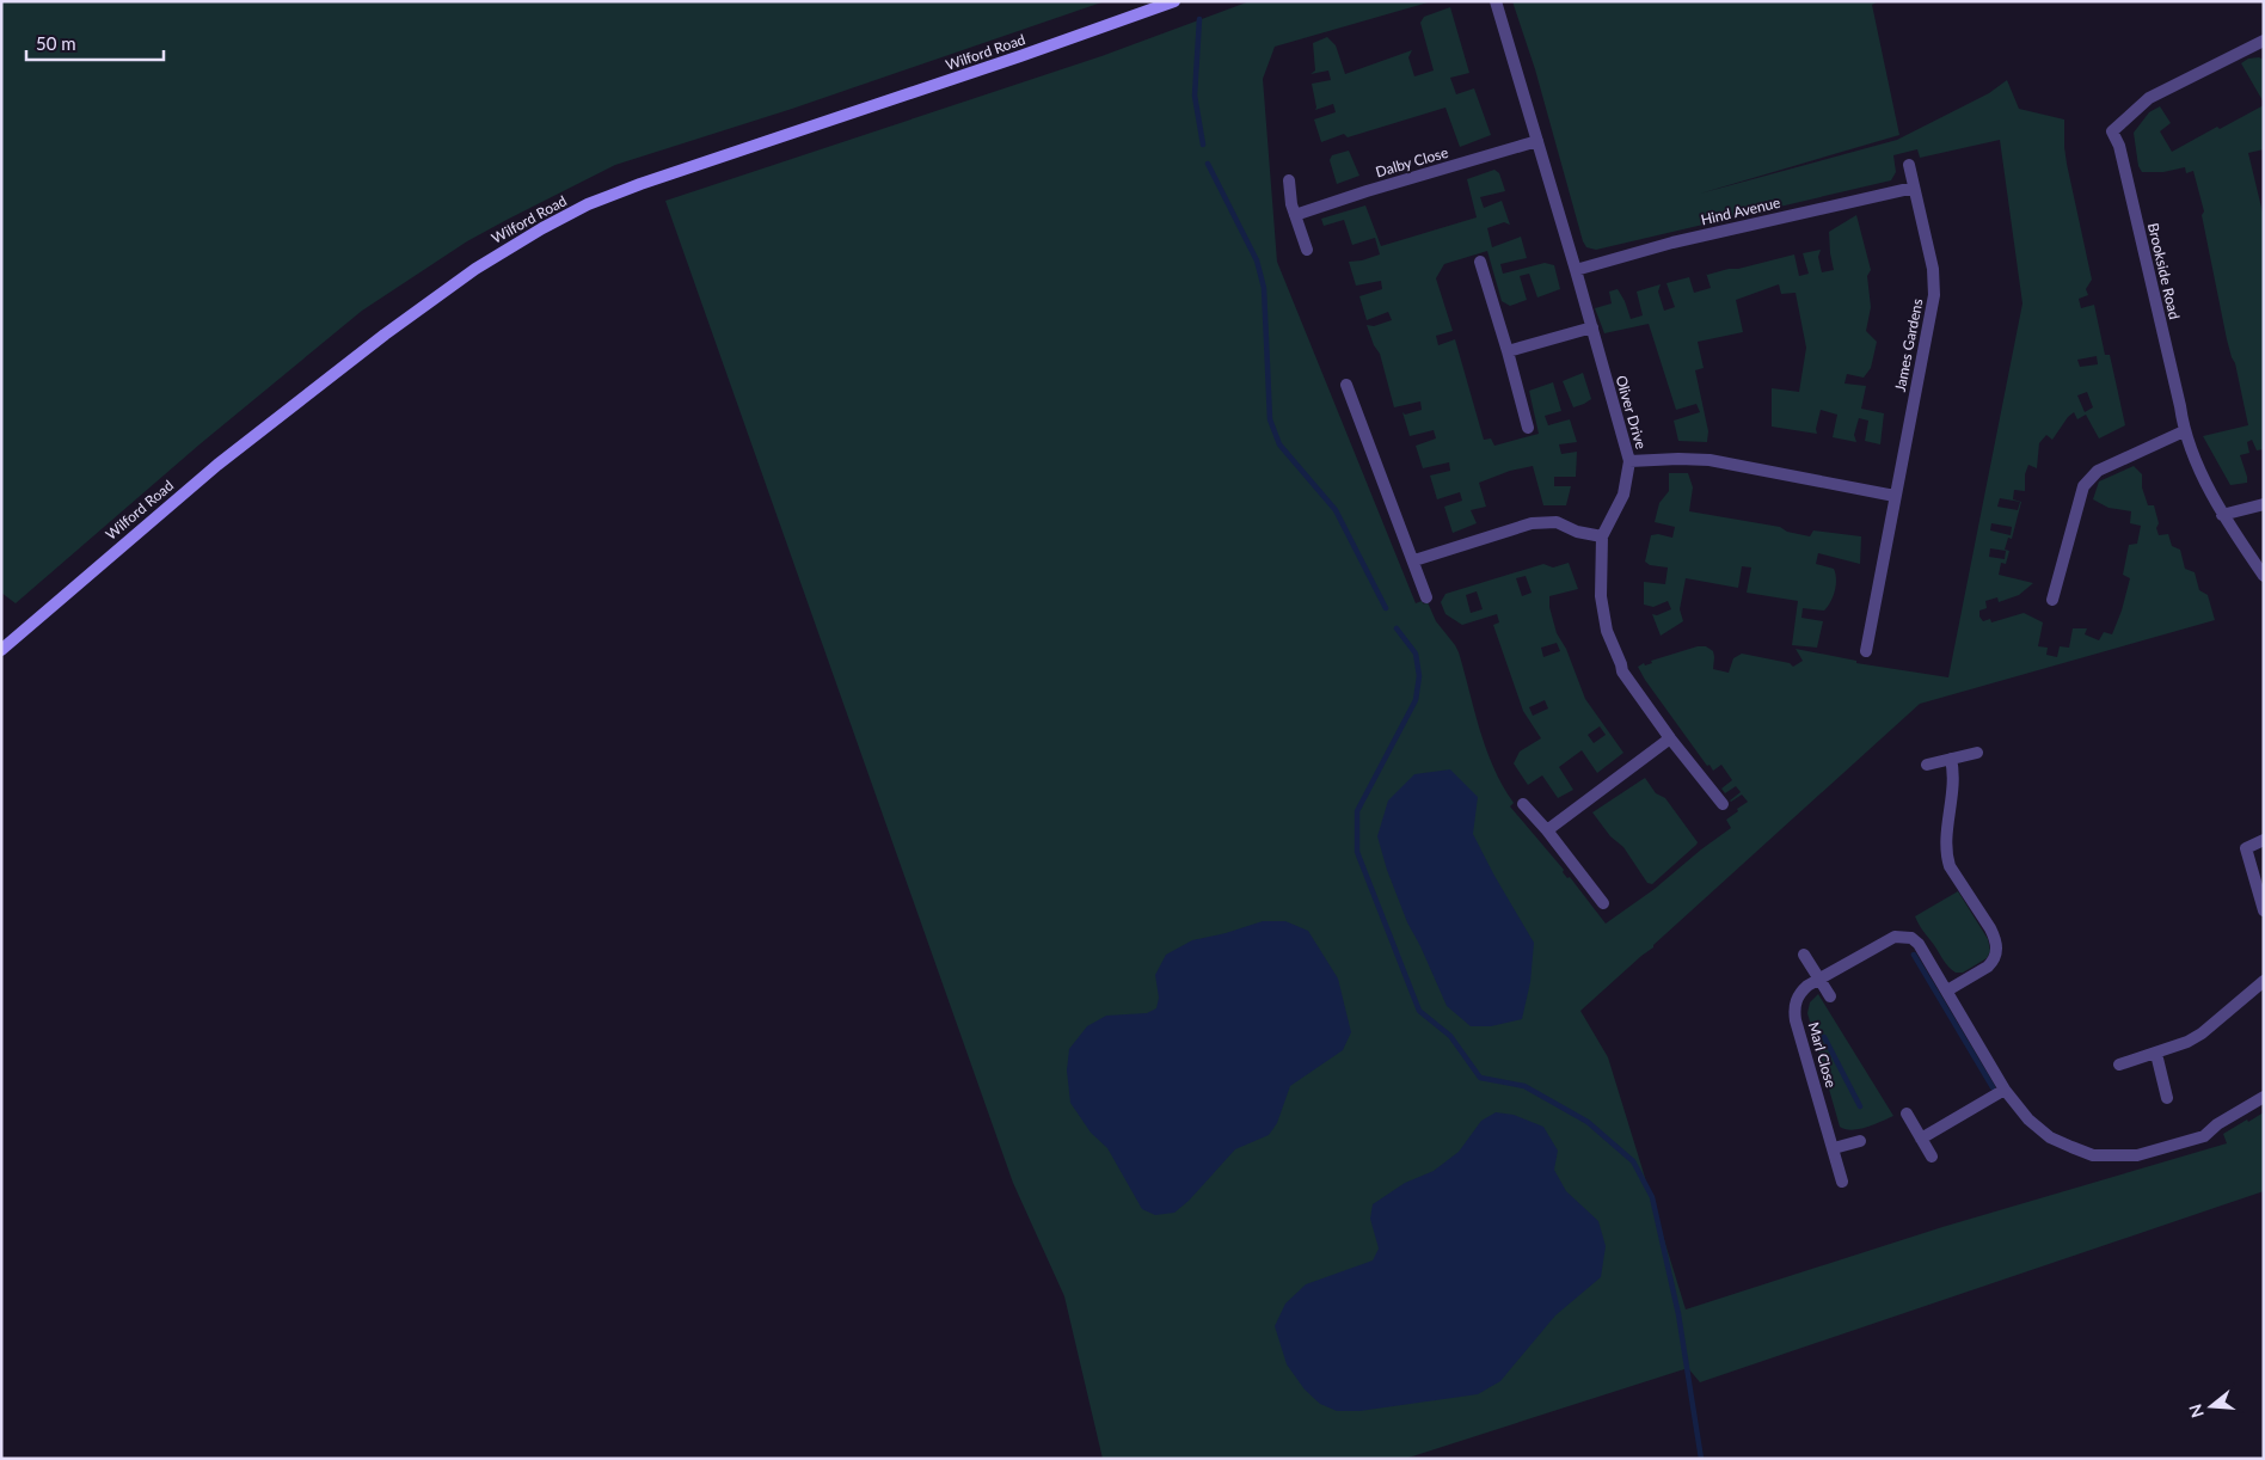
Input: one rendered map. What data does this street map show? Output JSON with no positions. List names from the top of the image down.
{
  "streets": {
    "main road": ["Wilford Road"],
    "street": [
      "Dalby Close",
      "Hind Avenue",
      "Brookside Road",
      "James Gardens",
      "Oliver Drive",
      "Marl Close"
    ]
  },
  "crossings": [
    ["Dalby Close", "Oliver Drive"],
    ["Hind Avenue", "James Gardens"],
    ["Hind Avenue", "Oliver Drive"]
  ],
  "scale_bar": "50 m",
  "north": "left"
}
